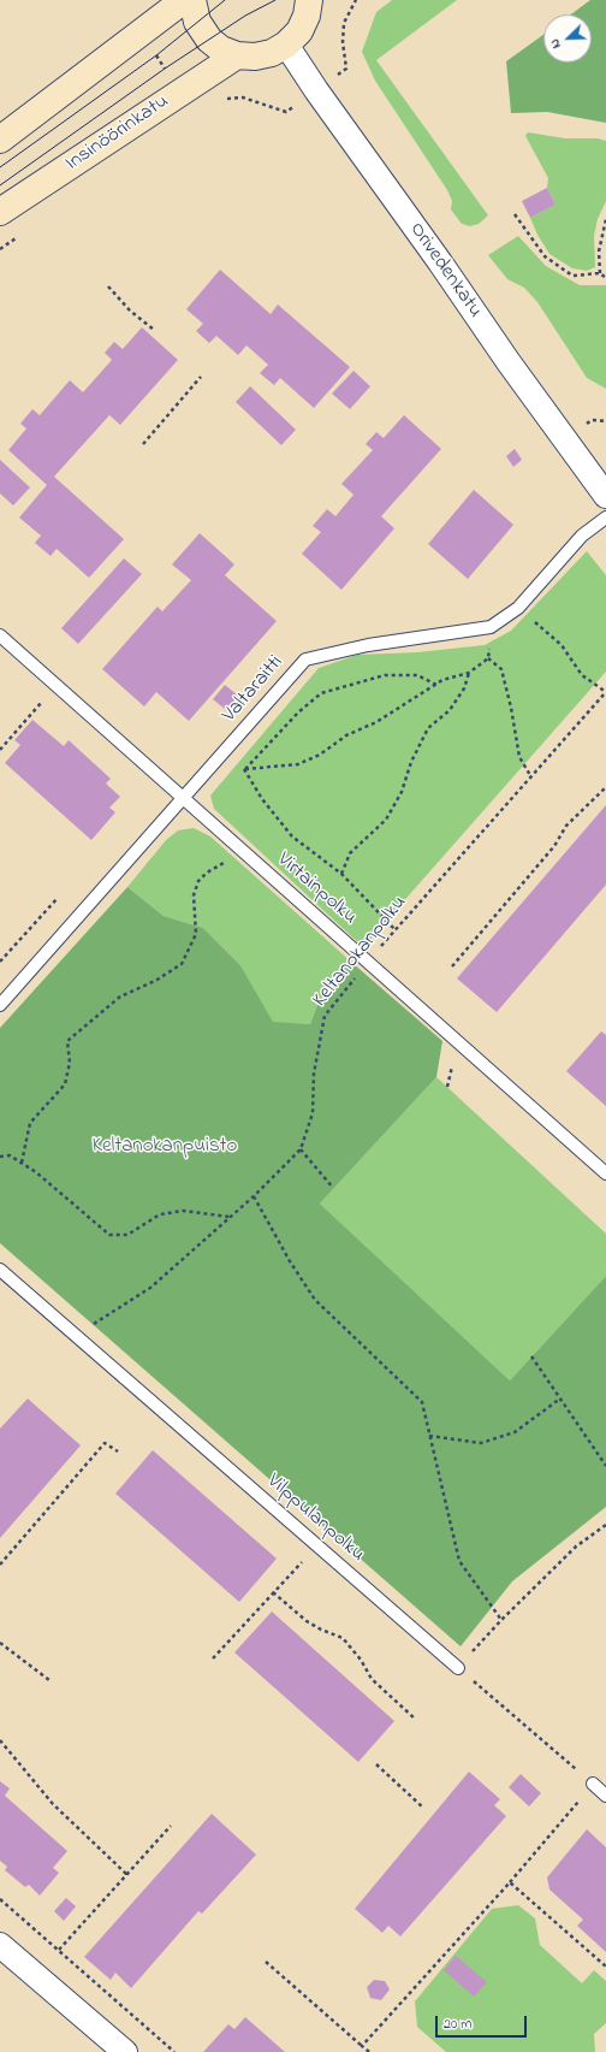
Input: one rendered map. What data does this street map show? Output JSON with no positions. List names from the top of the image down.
{
  "streets": {
    "main road": ["Insinöörinkatu"],
    "street": ["Orivedenkatu"],
    "lane": ["Valtaraitti", "Virtainpolku", "Vilppulanpolku"],
    "path": ["Keltanokanpolku"]
  },
  "crossings": [
    ["Valtaraitti", "Virtainpolku"],
    ["Virtainpolku", "Keltanokanpolku"],
    ["Keltanokanpolku", "Vilppulanpolku"]
  ],
  "parks": ["Keltanokanpuisto"],
  "scale_bar": "20 m",
  "north": "bottom left"
}
